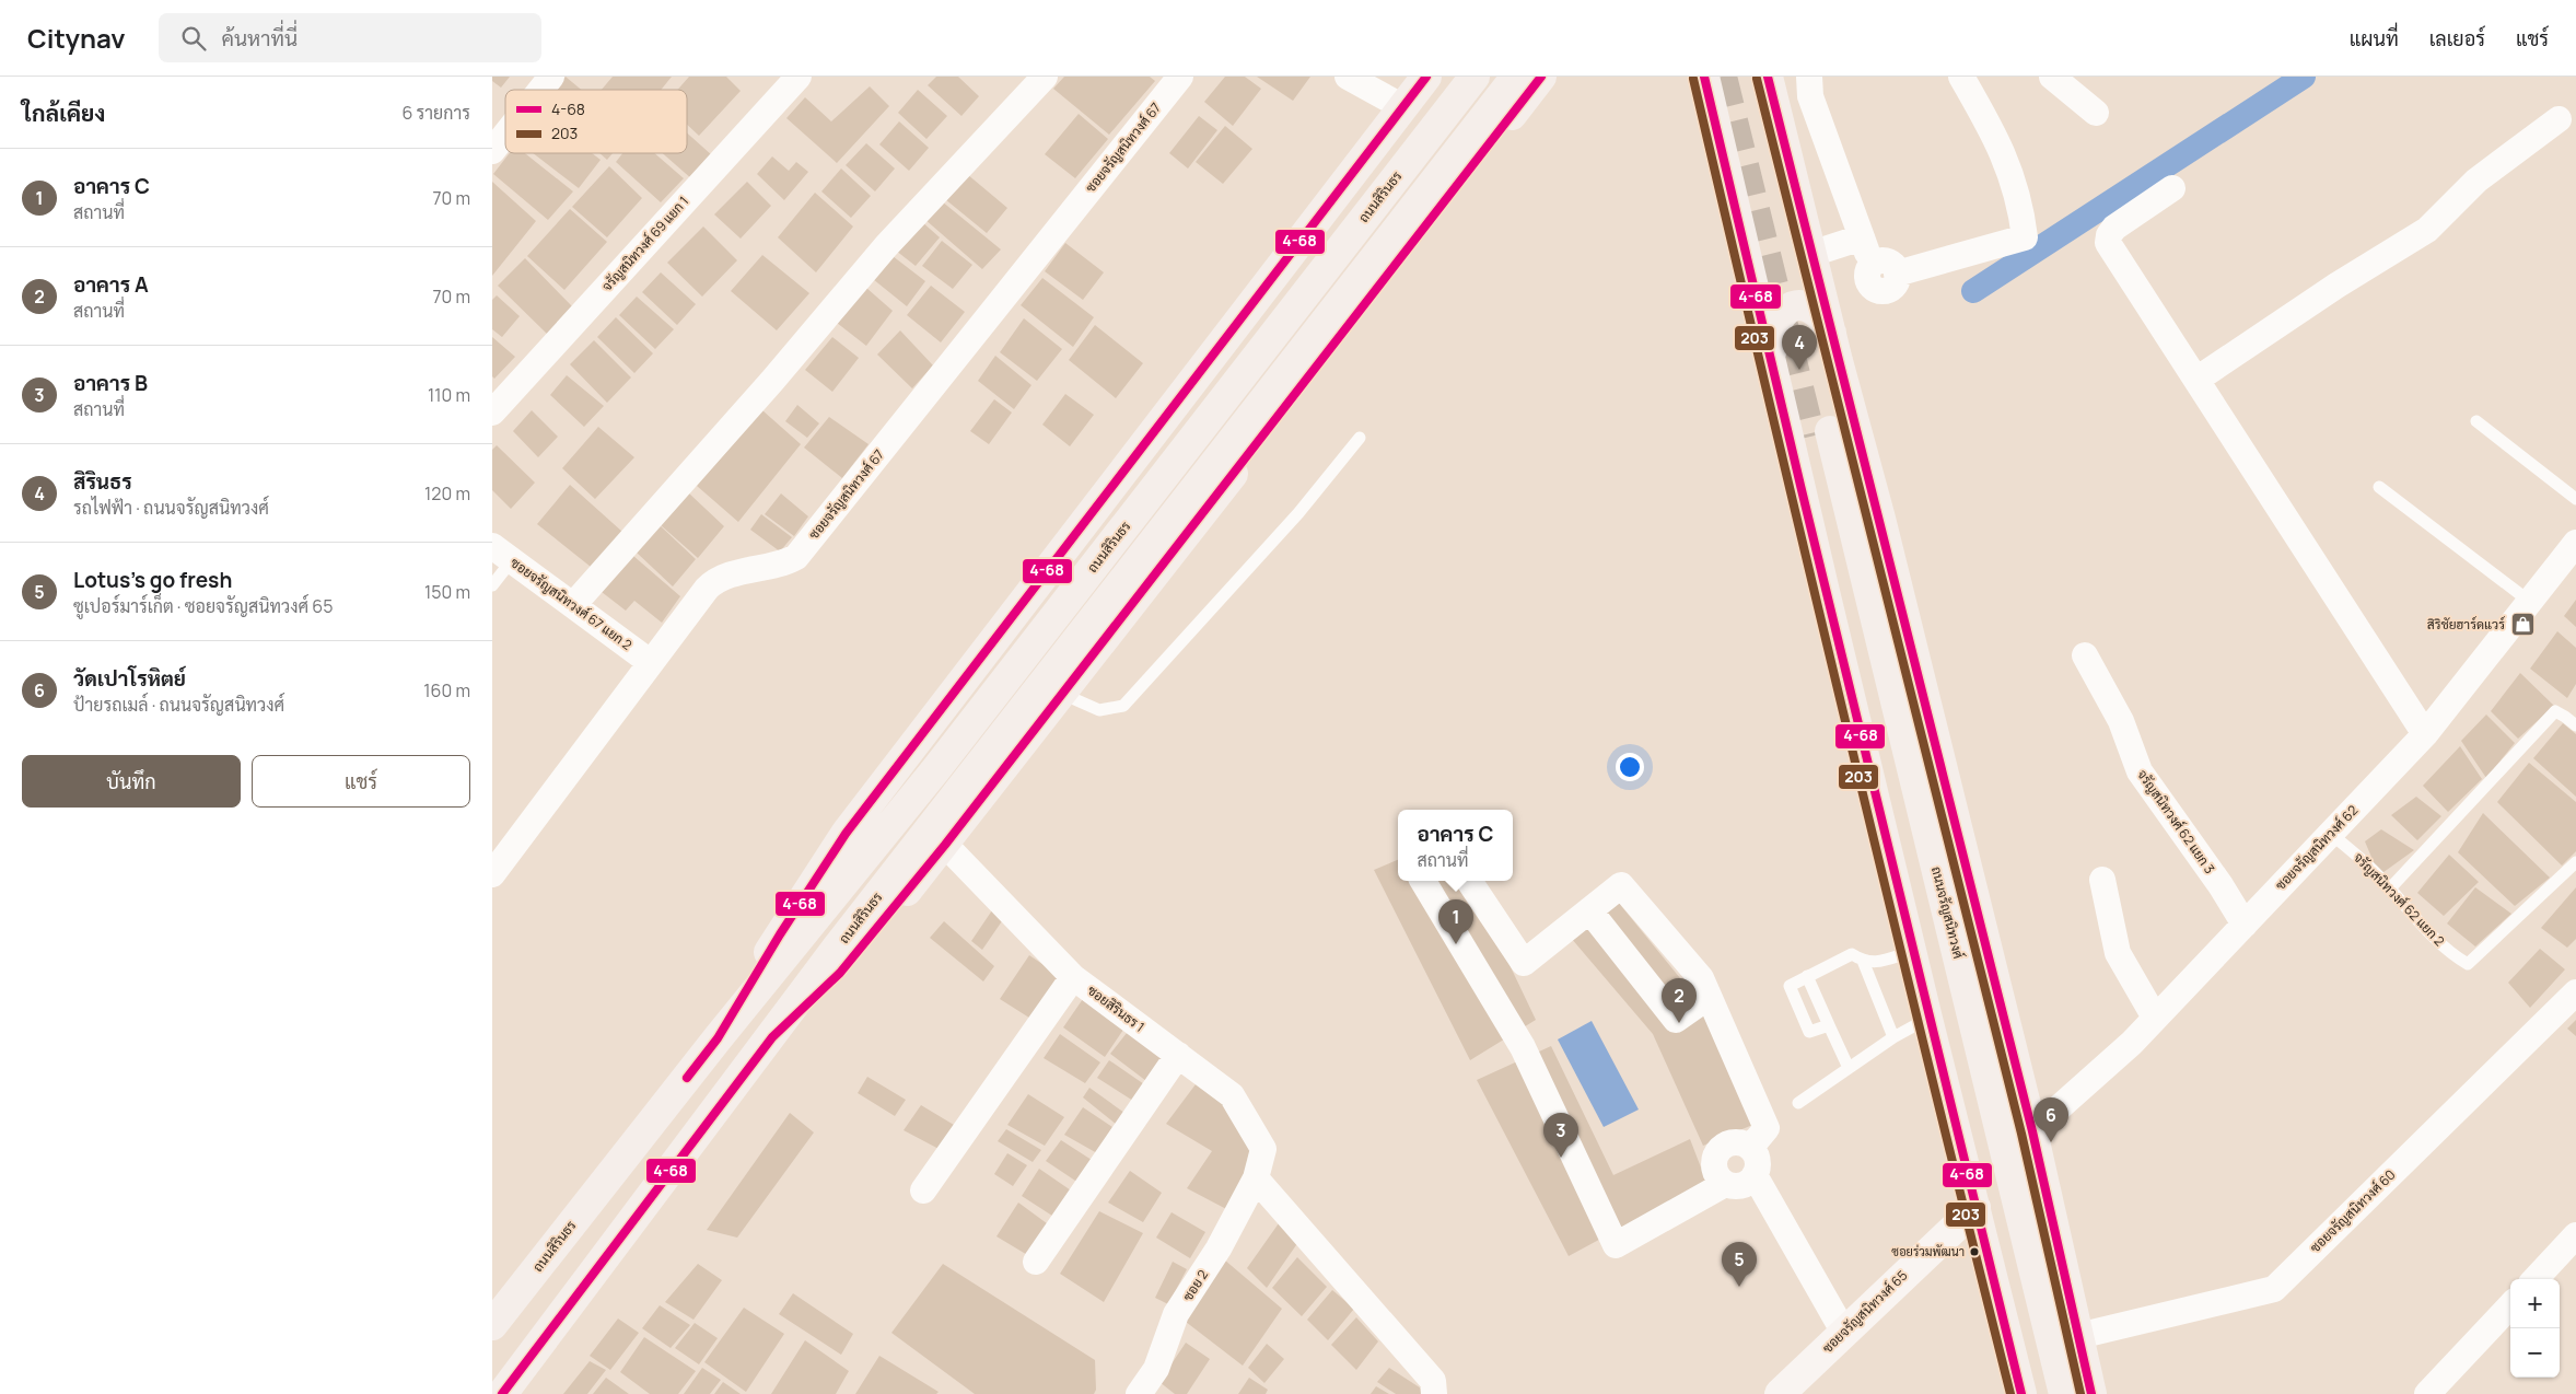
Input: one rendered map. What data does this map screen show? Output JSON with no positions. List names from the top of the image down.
{
  "streets": {
    "main road": ["ถนนสิรินธร", "ถนนจรัญสนิทวงศ์"],
    "street": [
      "ซอยจรัญสนิทวงศ์ 67",
      "จรัญสนิทวงศ์ 69 แยก 1",
      "ซอยจรัญสนิทวงศ์ 67 แยก 2",
      "จรัญสนิทวงศ์ 62 แยก 3",
      "ซอยจรัญสนิทวงศ์ 62",
      "ซอยสิรินธร 1",
      "ซอยจรัญสนิทวงศ์ 60",
      "ซอย 2",
      "ซอยจรัญสนิทวงศ์ 65"
    ],
    "lane": ["จรัญสนิทวงศ์ 62 แยก 2"]
  },
  "crossings": [
    ["ซอยจรัญสนิทวงศ์ 67", "ซอยจรัญสนิทวงศ์ 67 แยก 2"],
    ["ถนนสิรินธร", "ซอยสิรินธร 1"],
    ["จรัญสนิทวงศ์ 62 แยก 3", "ซอยจรัญสนิทวงศ์ 62"],
    ["ซอยจรัญสนิทวงศ์ 62", "จรัญสนิทวงศ์ 62 แยก 2"],
    ["ซอยสิรินธร 1", "ซอย 2"]
  ],
  "places": {
    "shop": ["สิริชัยฮาร์ดแวร์"],
    "other": ["ซอยร่วมพัฒนา"]
  },
  "lines": ["transit line 4-68", "transit line 203"],
  "legend": ["4-68", "203"],
  "page": {
    "header": "Citynav",
    "search": "ค้นหาที่นี่",
    "nav": ["แผนที่", "เลเยอร์", "แชร์"],
    "heading": ["ใกล้เคียง", "6 รายการ"],
    "list": [
      {
        "mark": "1",
        "name": "อาคาร C",
        "note": "สถานที่",
        "value": "70 m"
      },
      {
        "mark": "2",
        "name": "อาคาร A",
        "note": "สถานที่",
        "value": "70 m"
      },
      {
        "mark": "3",
        "name": "อาคาร B",
        "note": "สถานที่",
        "value": "110 m"
      },
      {
        "mark": "4",
        "name": "สิรินธร",
        "note": "รถไฟฟ้า · ถนนจรัญสนิทวงศ์",
        "value": "120 m"
      },
      {
        "mark": "5",
        "name": "Lotus's go fresh",
        "note": "ซูเปอร์มาร์เก็ต · ซอยจรัญสนิทวงศ์ 65",
        "value": "150 m"
      },
      {
        "mark": "6",
        "name": "วัดเปาโรหิตย์",
        "note": "ป้ายรถเมล์ · ถนนจรัญสนิทวงศ์",
        "value": "160 m"
      }
    ],
    "pins": [
      "4",
      "1",
      "2",
      "6",
      "3",
      "5"
    ],
    "buttons": ["บันทึก", "แชร์"],
    "popup": ["อาคาร C", "สถานที่"],
    "map_buttons": ["+", "−"]
  }
}
